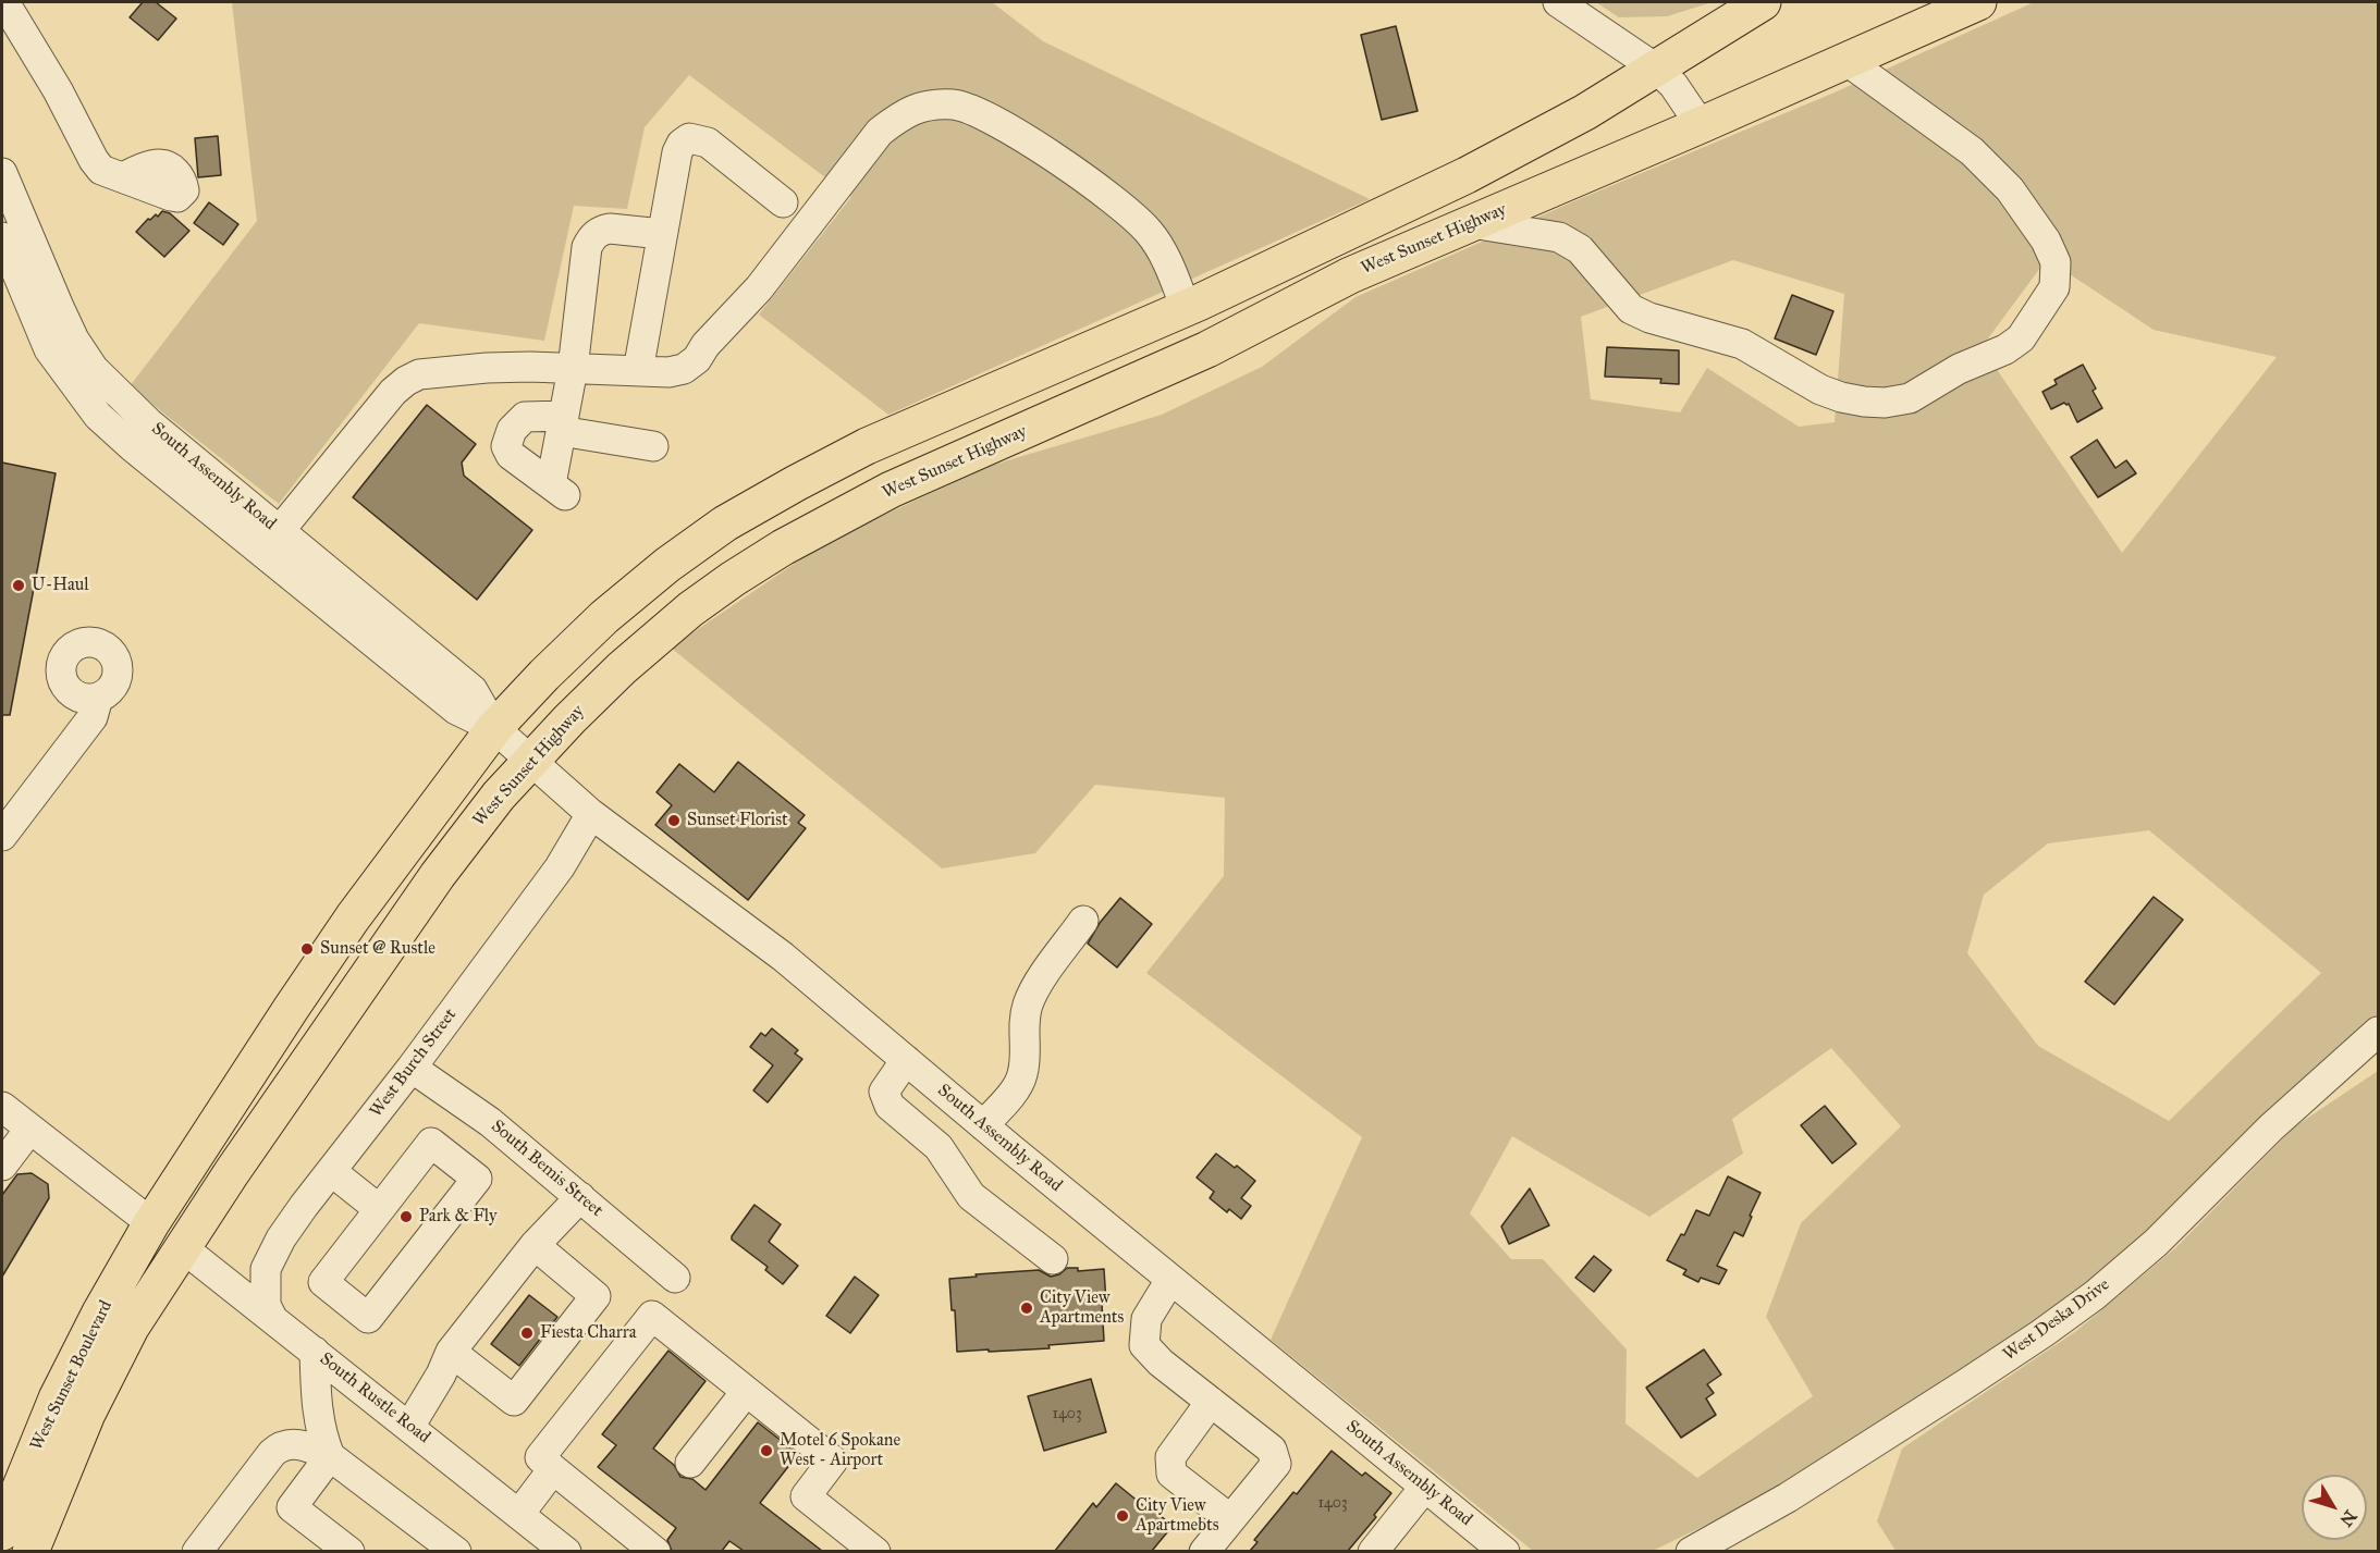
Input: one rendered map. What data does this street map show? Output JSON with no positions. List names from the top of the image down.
{
  "streets": {
    "main road": ["West Sunset Highway", "West Sunset Boulevard"],
    "street": [
      "South Assembly Road",
      "West Burch Street",
      "South Bemis Street",
      "West Deska Drive",
      "South Rustle Road"
    ]
  },
  "crossings": [
    ["West Sunset Highway", "South Assembly Road"],
    ["West Sunset Highway", "West Sunset Boulevard"],
    ["West Sunset Highway", "South Rustle Road"],
    ["South Assembly Road", "West Burch Street"],
    ["West Burch Street", "South Bemis Street"],
    ["West Burch Street", "South Rustle Road"],
    ["West Sunset Boulevard", "South Rustle Road"]
  ],
  "places": [
    "U-Haul",
    "Sunset Florist",
    "Sunset @ Rustle",
    "Park & Fly",
    "City View Apartments",
    "Fiesta Charra",
    "Motel 6 Spokane West - Airport",
    "City View Apartmebts"
  ],
  "house_numbers": ["1403", "1403"],
  "north": "bottom right"
}
